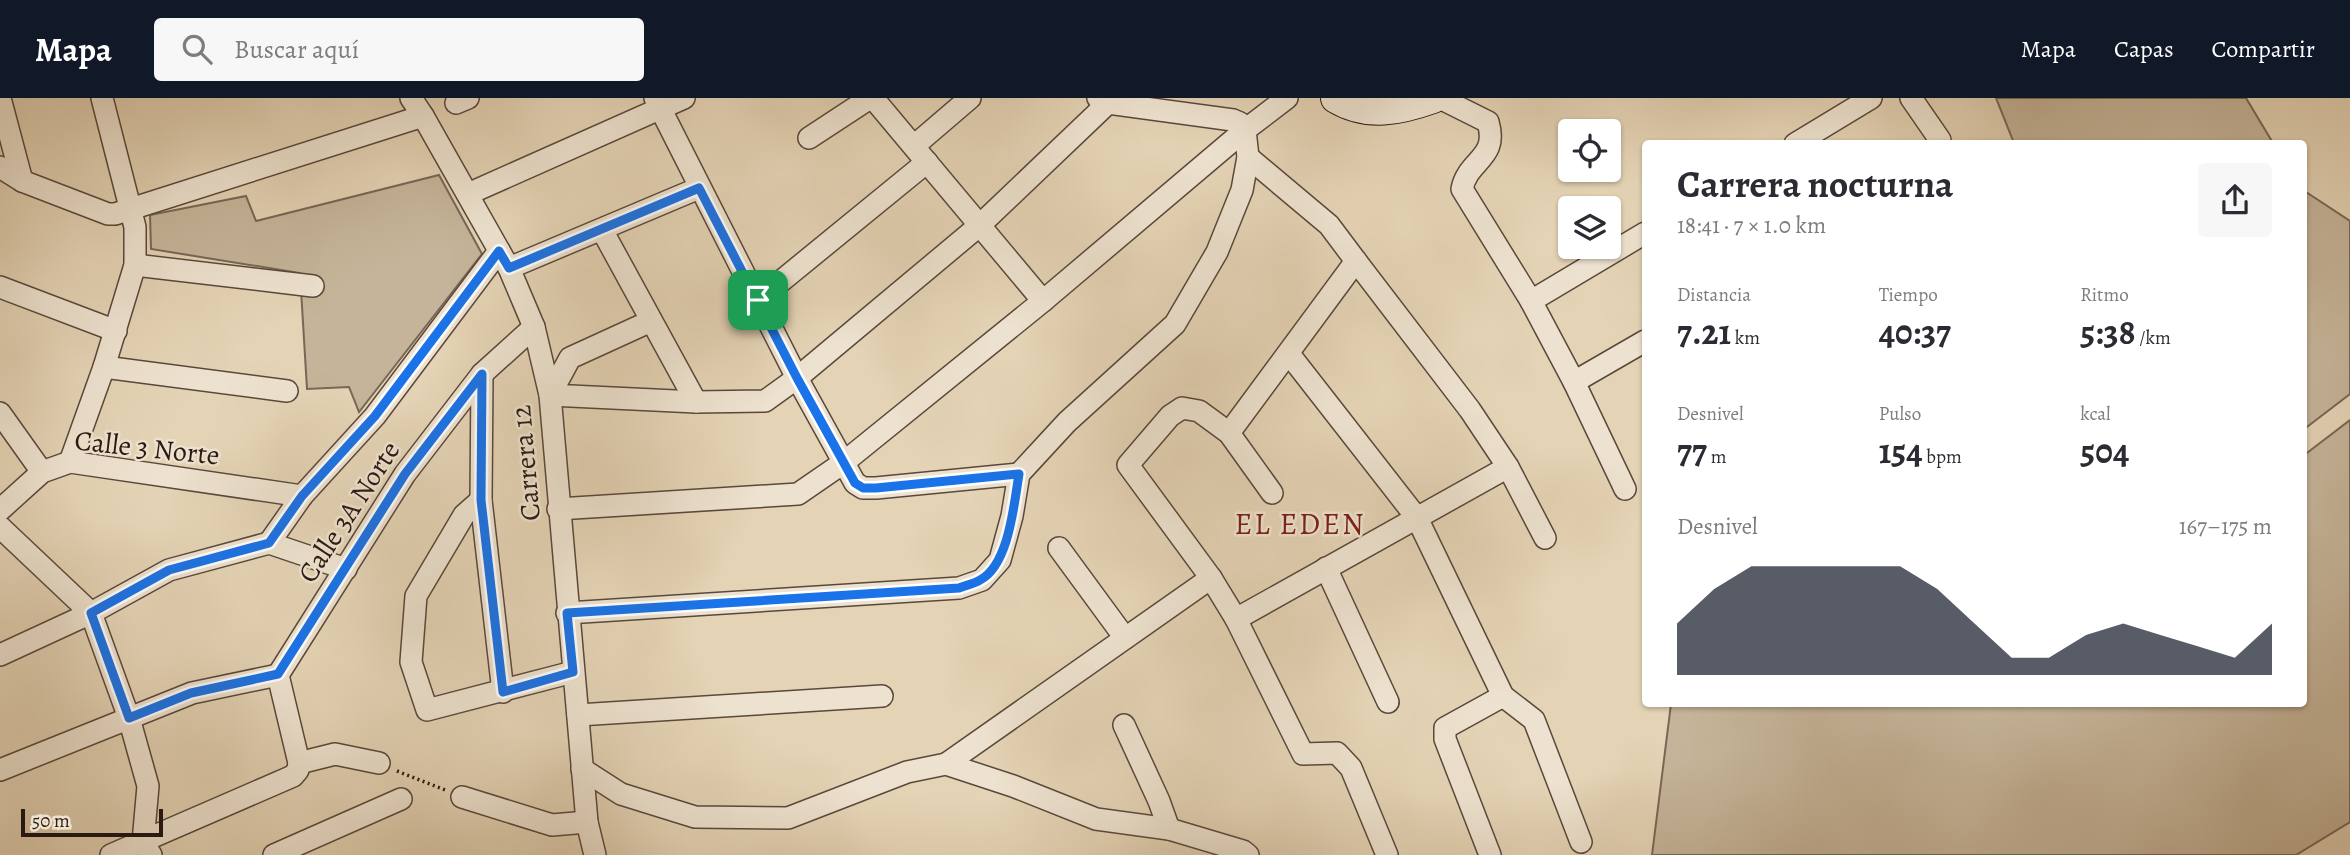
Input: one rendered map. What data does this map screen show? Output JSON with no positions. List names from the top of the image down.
{
  "streets": {
    "street": ["Calle 3 Norte", "Carrera 12", "Calle 3A Norte"]
  },
  "crossings": [
    ["Carrera 12", "Calle 3A Norte"]
  ],
  "districts": ["EL EDEN"],
  "scale_bar": "50 m",
  "page": {
    "header": "Mapa",
    "search": "Buscar aquí",
    "nav": ["Mapa", "Capas", "Compartir"],
    "heading": ["Carrera nocturna", "18:41 · 7 × 1.0 km"],
    "stats": [
      ["Distancia", "7.21 km"],
      ["Tiempo", "40:37"],
      ["Ritmo", "5:38 /km"],
      ["Desnivel", "77 m"],
      ["Pulso", "154 bpm"],
      ["kcal", "504"]
    ],
    "chart": ["Desnivel", "167–175 m"],
    "scale": "50 m"
  }
}
